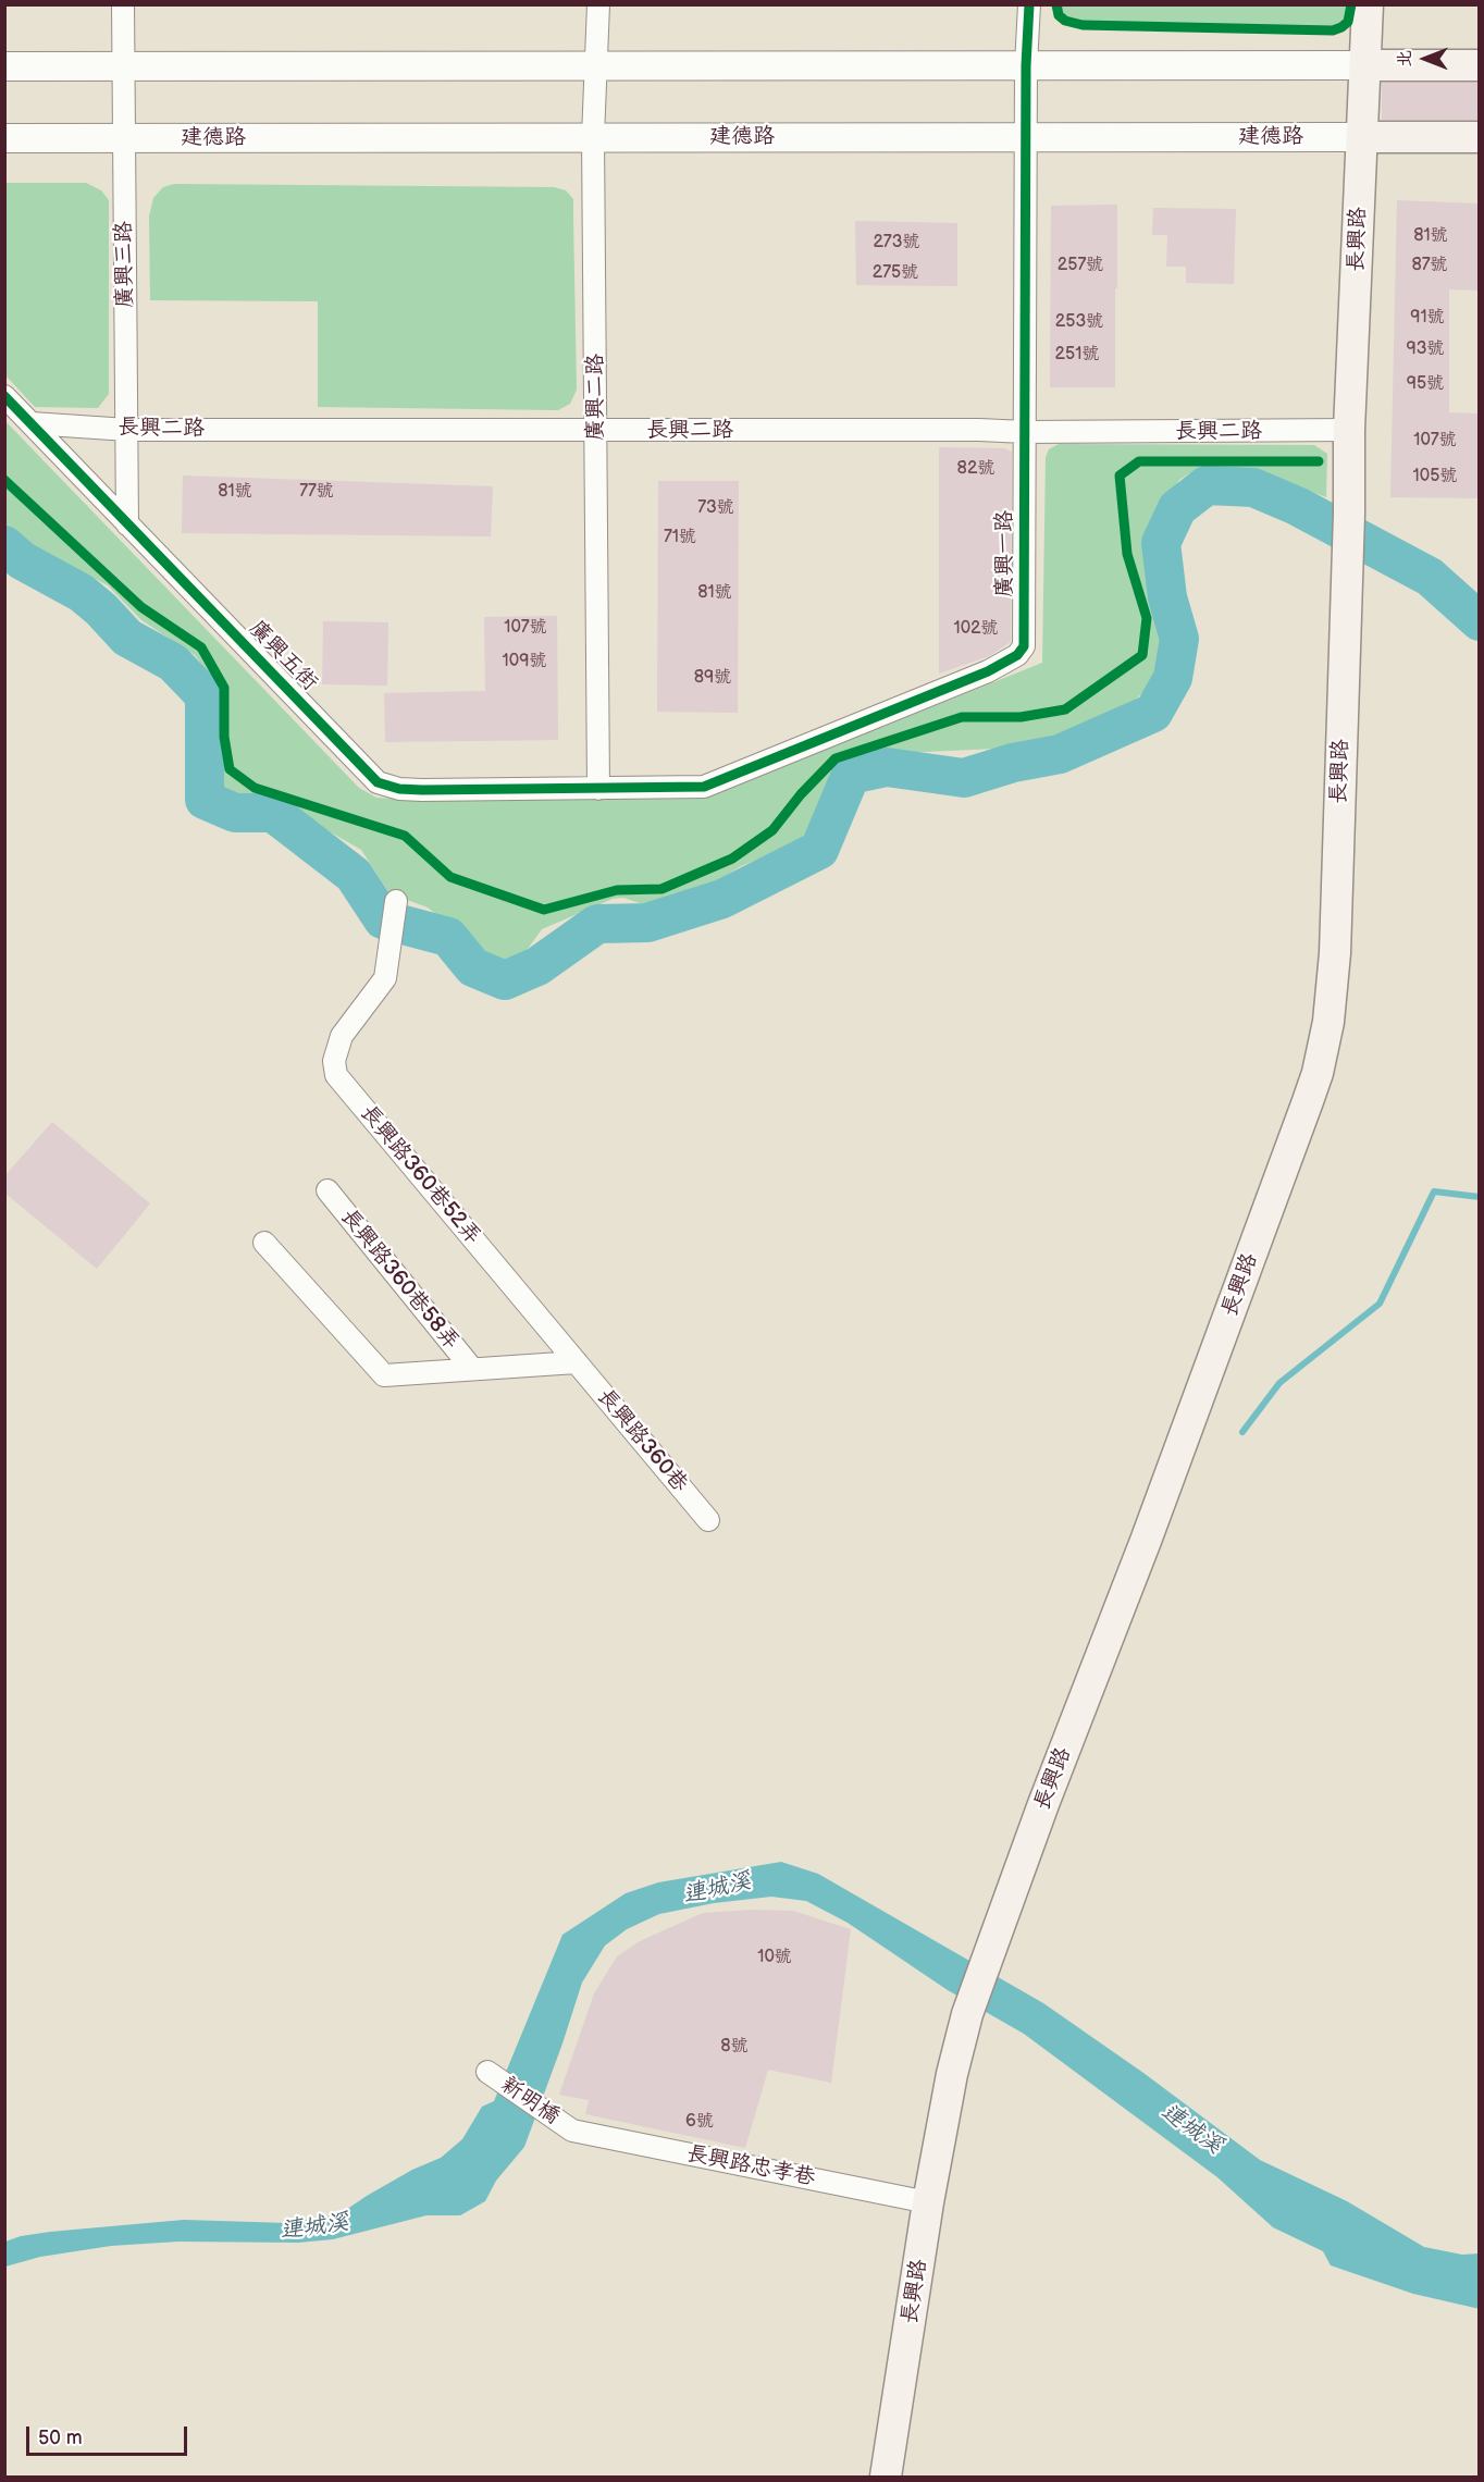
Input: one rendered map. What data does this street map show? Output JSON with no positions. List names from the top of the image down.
{
  "streets": {
    "main road": ["建德路", "長興路"],
    "street": [
      "廣興三路",
      "廣興二路",
      "長興二路",
      "廣興一路",
      "廣興五街",
      "長興路360巷52弄",
      "長興路360巷58弄",
      "長興路360巷",
      "新明橋",
      "長興路忠孝巷"
    ]
  },
  "crossings": [
    ["建德路", "長興路"],
    ["建德路", "廣興三路"],
    ["建德路", "廣興二路"],
    ["建德路", "廣興一路"],
    ["長興路", "長興二路"],
    ["長興路", "長興路忠孝巷"],
    ["廣興三路", "長興二路"],
    ["廣興三路", "廣興五街"],
    ["廣興二路", "長興二路"],
    ["廣興二路", "廣興一路"],
    ["廣興二路", "廣興五街"],
    ["長興二路", "廣興一路"],
    ["長興二路", "廣興五街"],
    ["廣興一路", "廣興五街"],
    ["長興路360巷52弄", "長興路360巷"],
    ["新明橋", "長興路忠孝巷"]
  ],
  "water": ["連城溪"],
  "house_numbers": [
    "81號",
    "273號",
    "257號",
    "87號",
    "275號",
    "91號",
    "253號",
    "93號",
    "251號",
    "95號",
    "107號",
    "82號",
    "105號",
    "81號",
    "77號",
    "73號",
    "71號",
    "81號",
    "107號",
    "102號",
    "109號",
    "89號",
    "10號",
    "8號",
    "6號"
  ],
  "scale_bar": "50 m",
  "north": "left"
}
